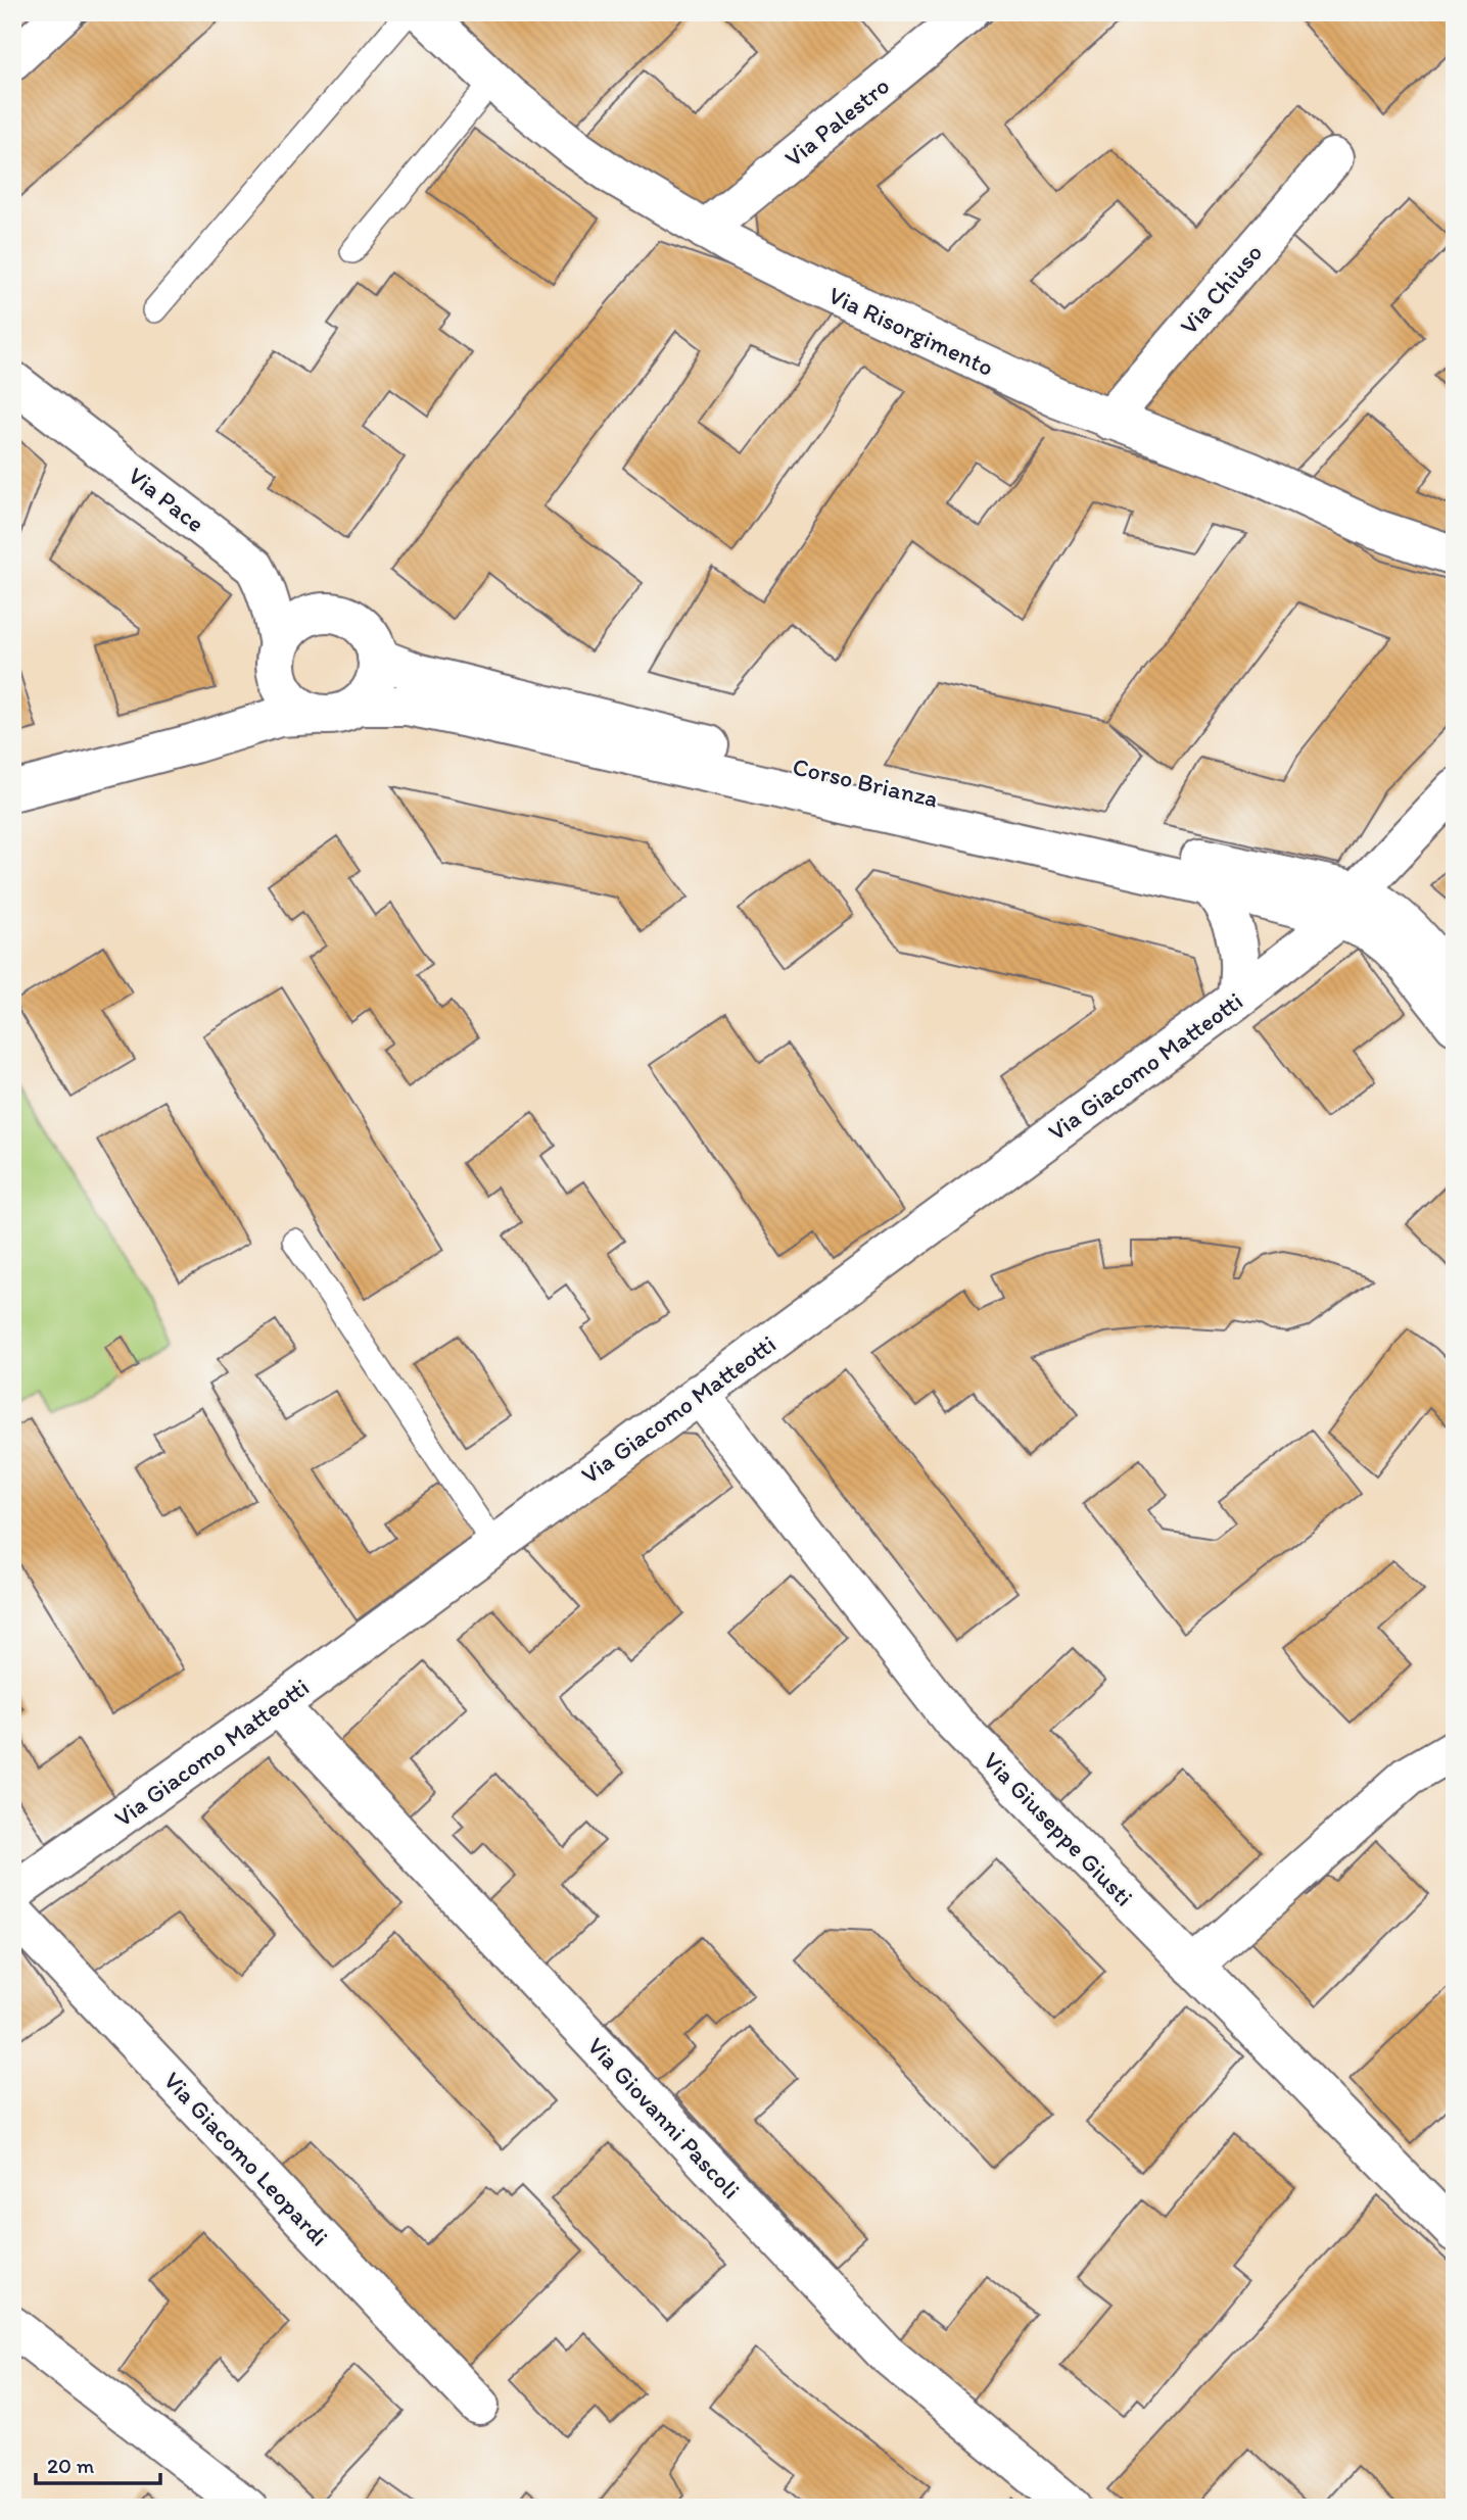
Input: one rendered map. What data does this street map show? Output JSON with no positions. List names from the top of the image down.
{
  "streets": {
    "street": [
      "Via Palestro",
      "Via Chiuso",
      "Via Risorgimento",
      "Via Pace",
      "Corso Brianza",
      "Via Giacomo Matteotti",
      "Via Giuseppe Giusti",
      "Via Giovanni Pascoli",
      "Via Giacomo Leopardi"
    ]
  },
  "crossings": [
    ["Via Palestro", "Via Risorgimento"],
    ["Via Chiuso", "Via Risorgimento"],
    ["Via Pace", "Corso Brianza"],
    ["Corso Brianza", "Via Giacomo Matteotti"],
    ["Via Giacomo Matteotti", "Via Giuseppe Giusti"],
    ["Via Giacomo Matteotti", "Via Giovanni Pascoli"]
  ],
  "scale_bar": "20 m"
}
